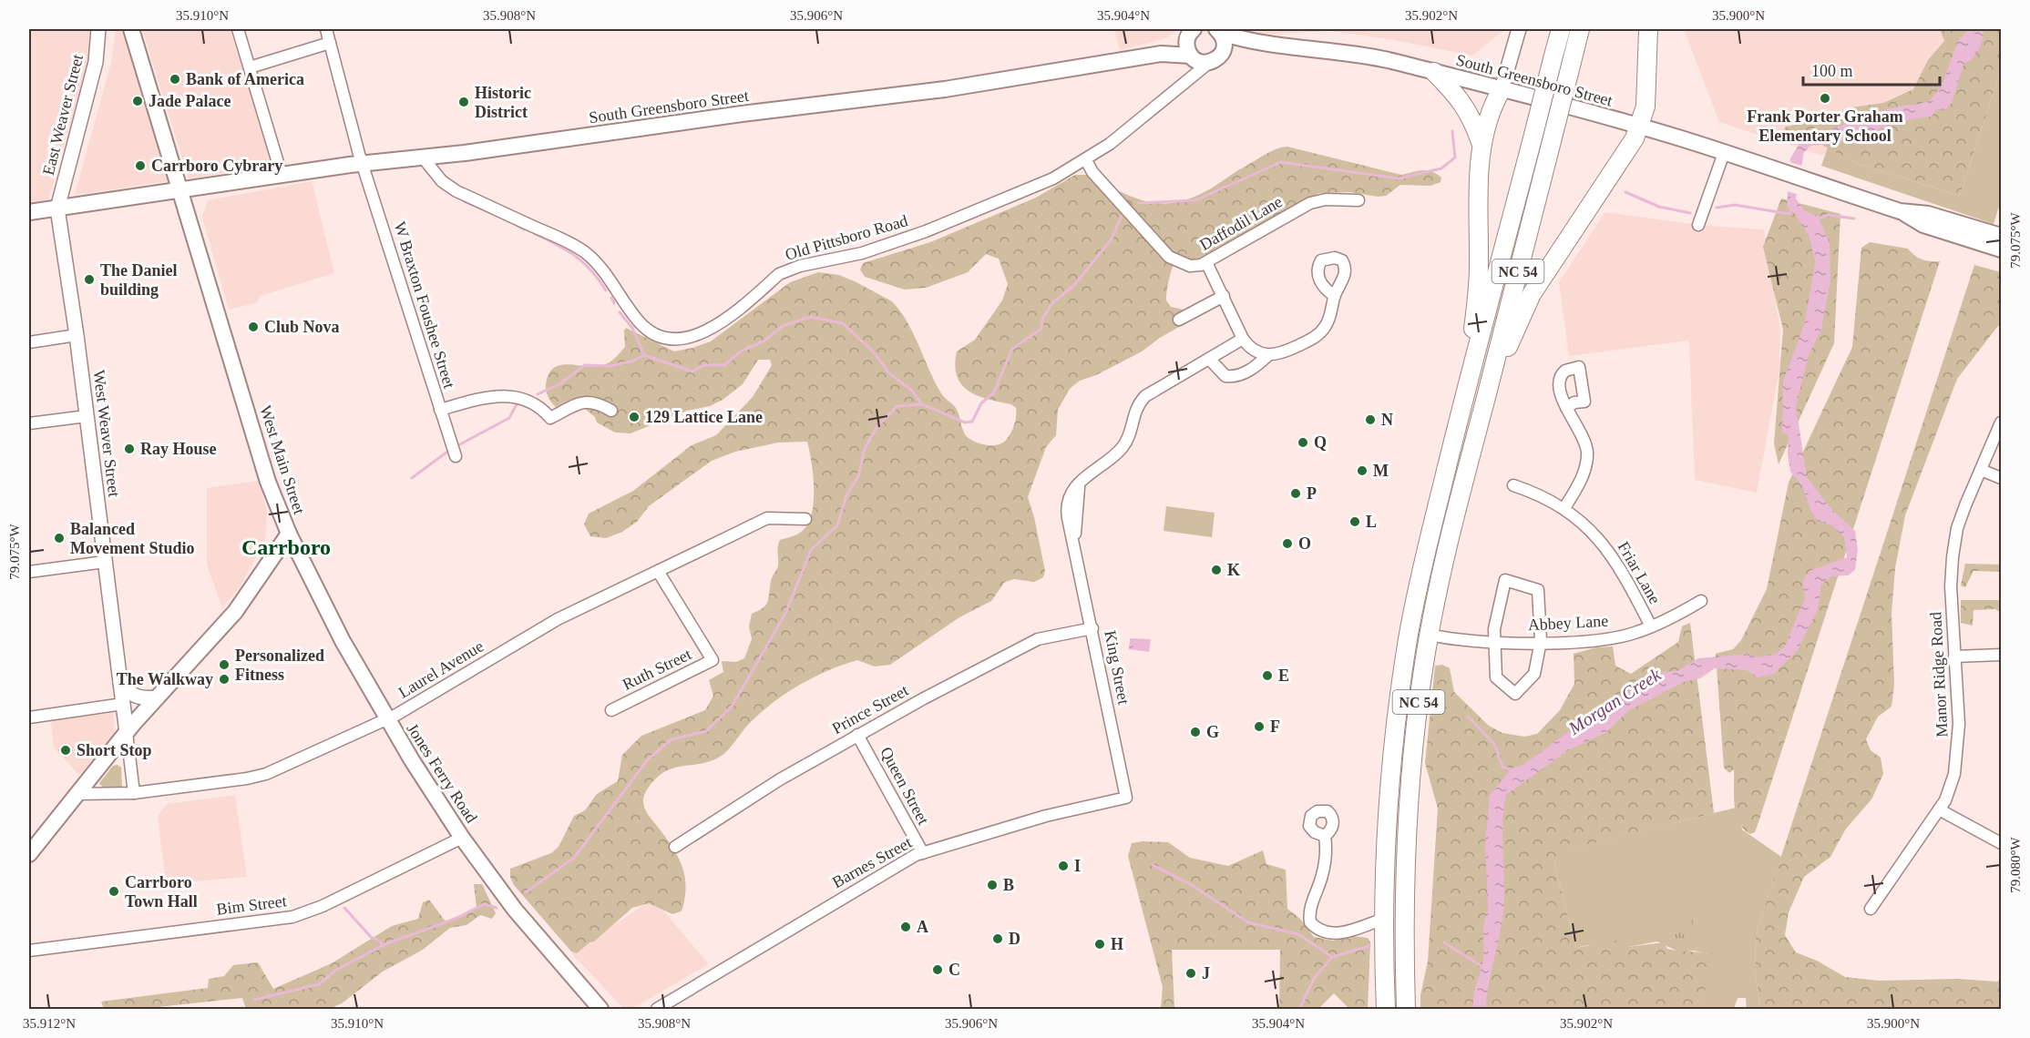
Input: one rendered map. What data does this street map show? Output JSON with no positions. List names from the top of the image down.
{
  "streets": {
    "highway": ["NC 54"],
    "main road": ["South Greensboro Street", "West Main Street", "Jones Ferry Road"],
    "street": [
      "East Weaver Street",
      "Daffodil Lane",
      "Old Pittsboro Road",
      "W Braxton Foushee Street",
      "West Weaver Street",
      "Friar Lane",
      "Abbey Lane",
      "King Street",
      "Laurel Avenue",
      "Ruth Street",
      "Manor Ridge Road",
      "Prince Street",
      "Queen Street",
      "Barnes Street",
      "Bim Street"
    ]
  },
  "crossings": [
    ["South Greensboro Street", "East Weaver Street"],
    ["South Greensboro Street", "Old Pittsboro Road"],
    ["South Greensboro Street", "W Braxton Foushee Street"],
    ["South Greensboro Street", "West Weaver Street"],
    ["South Greensboro Street", "West Main Street"],
    ["East Weaver Street", "West Weaver Street"],
    ["Daffodil Lane", "Old Pittsboro Road"],
    ["NC 54", "Abbey Lane"],
    ["West Weaver Street", "West Main Street"],
    ["West Weaver Street", "Laurel Avenue"],
    ["West Main Street", "Laurel Avenue"],
    ["West Main Street", "Jones Ferry Road"],
    ["Friar Lane", "Abbey Lane"],
    ["King Street", "Prince Street"],
    ["King Street", "Barnes Street"],
    ["Laurel Avenue", "Ruth Street"],
    ["Laurel Avenue", "Jones Ferry Road"],
    ["Prince Street", "Queen Street"],
    ["Jones Ferry Road", "Bim Street"],
    ["Queen Street", "Barnes Street"]
  ],
  "districts": ["Carrboro"],
  "water": ["Morgan Creek"],
  "places": [
    "Bank of America",
    "Frank Porter Graham Elementary School",
    "Jade Palace",
    "Historic District",
    "Carrboro Cybrary",
    "The Daniel building",
    "Club Nova",
    "129 Lattice Lane",
    "N",
    "Q",
    "Ray House",
    "M",
    "P",
    "L",
    "Balanced Movement Studio",
    "O",
    "K",
    "Personalized Fitness",
    "E",
    "The Walkway",
    "F",
    "G",
    "Short Stop",
    "I",
    "B",
    "Carrboro Town Hall",
    "A",
    "D",
    "H",
    "C",
    "J"
  ],
  "scale_bar": "100 m",
  "coordinates": [
    "35.910°N",
    "35.908°N",
    "35.906°N",
    "35.904°N",
    "35.902°N",
    "35.900°N",
    "79.075°W",
    "79.080°W",
    "35.912°N"
  ]
}
